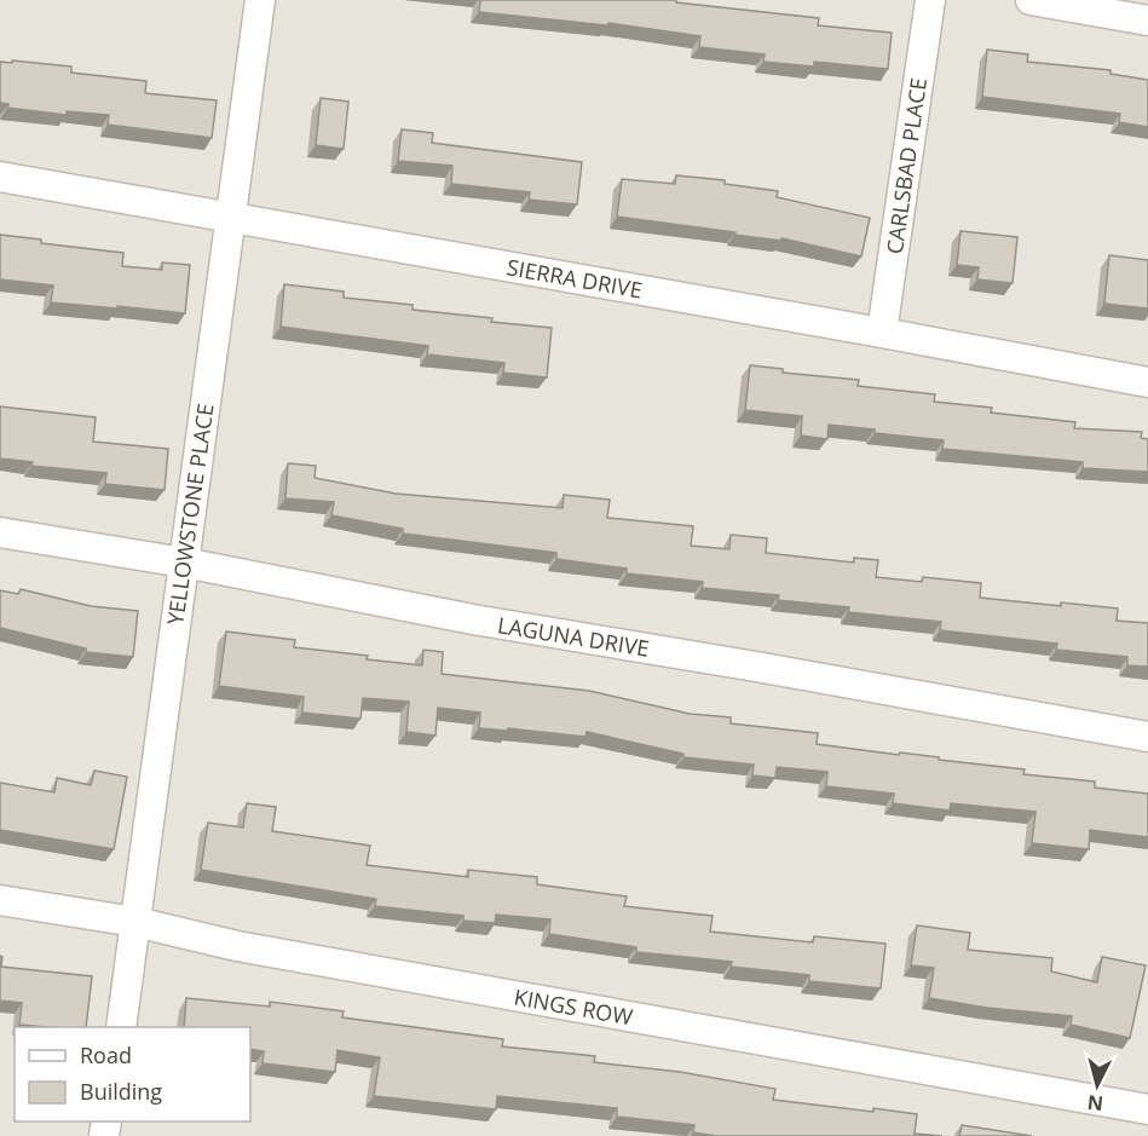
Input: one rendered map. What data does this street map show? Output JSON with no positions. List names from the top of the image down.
{
  "streets": {
    "street": [
      "CARLSBAD PLACE",
      "SIERRA DRIVE",
      "YELLOWSTONE PLACE",
      "LAGUNA DRIVE",
      "KINGS ROW"
    ]
  },
  "crossings": [
    ["CARLSBAD PLACE", "SIERRA DRIVE"],
    ["SIERRA DRIVE", "YELLOWSTONE PLACE"],
    ["YELLOWSTONE PLACE", "LAGUNA DRIVE"],
    ["YELLOWSTONE PLACE", "KINGS ROW"]
  ],
  "legend": ["Road", "Building"],
  "north": "bottom"
}
